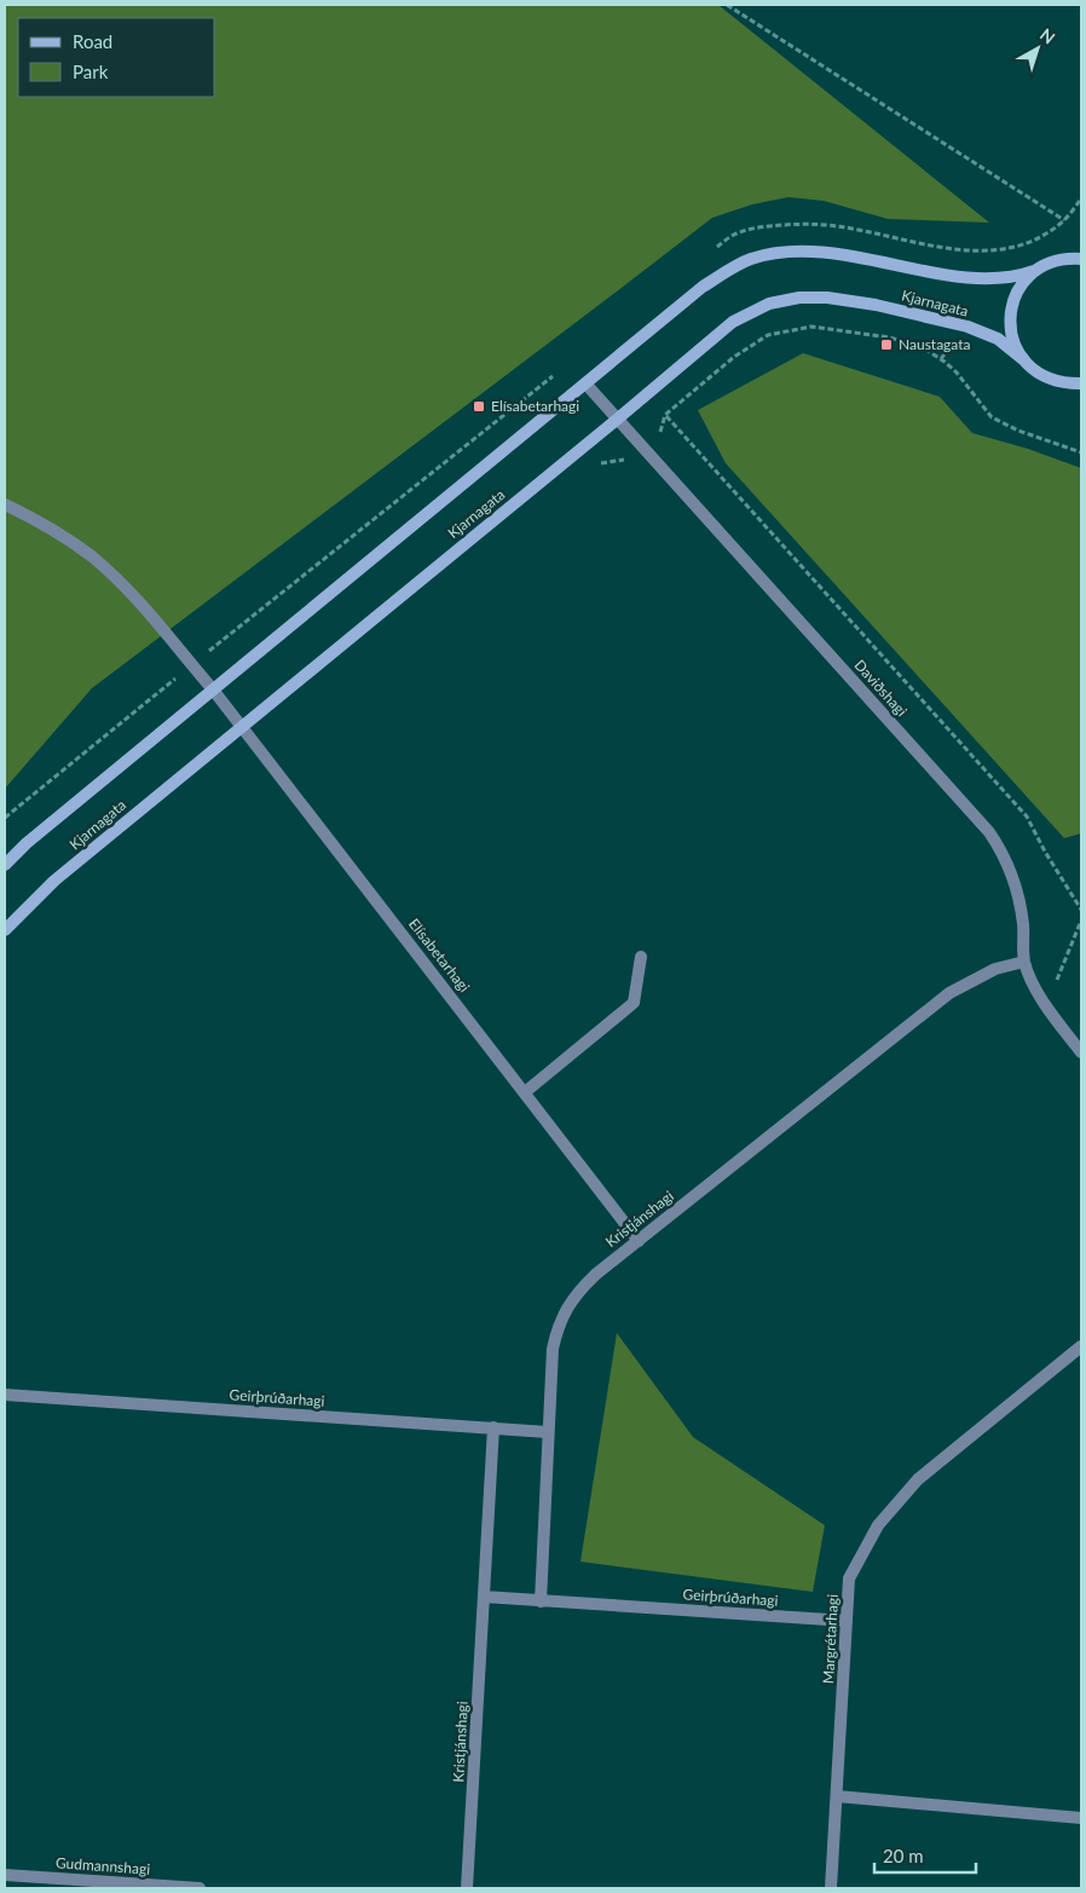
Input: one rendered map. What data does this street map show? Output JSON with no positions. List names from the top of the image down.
{
  "streets": {
    "street": [
      "Kjarnagata",
      "Daviðshagi",
      "Elísabetarhagi",
      "Kristjánshagi",
      "Geirþrúðarhagi",
      "Margrétarhagi",
      "Gudmannshagi"
    ]
  },
  "crossings": [
    ["Kjarnagata", "Daviðshagi"],
    ["Kjarnagata", "Elísabetarhagi"],
    ["Daviðshagi", "Kristjánshagi"],
    ["Elísabetarhagi", "Kristjánshagi"],
    ["Kristjánshagi", "Geirþrúðarhagi"],
    ["Geirþrúðarhagi", "Margrétarhagi"]
  ],
  "places": {
    "transit": ["Naustagata", "Elísabetarhagi"]
  },
  "legend": ["Road", "Park"],
  "scale_bar": "20 m",
  "north": "top right"
}
